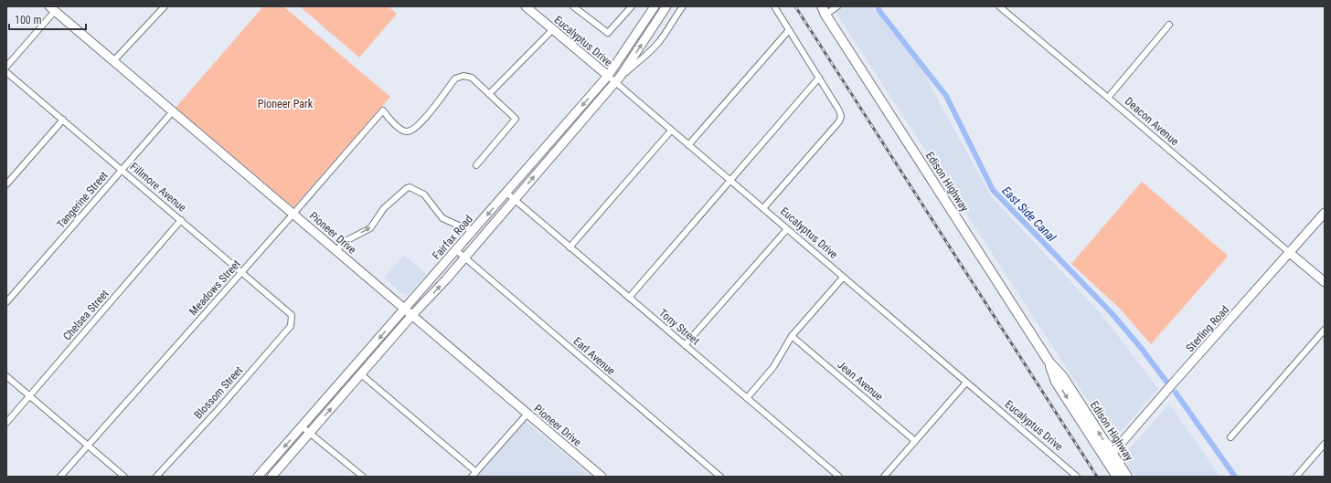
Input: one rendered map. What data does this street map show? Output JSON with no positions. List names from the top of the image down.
{
  "streets": {
    "main road": [
      "Eucalyptus Drive",
      "Edison Highway",
      "Pioneer Drive",
      "Fairfax Road",
      "Sterling Road"
    ],
    "street": [
      "Deacon Avenue",
      "Fillmore Avenue",
      "Tangerine Street",
      "Meadows Street",
      "Chelsea Street",
      "Tony Street",
      "Earl Avenue",
      "Jean Avenue",
      "Blossom Street"
    ]
  },
  "crossings": [
    ["Eucalyptus Drive", "Fairfax Road"],
    ["Deacon Avenue", "Sterling Road"],
    ["Edison Highway", "Sterling Road"],
    ["Fillmore Avenue", "Tangerine Street"],
    ["Fillmore Avenue", "Meadows Street"],
    ["Fillmore Avenue", "Chelsea Street"],
    ["Fillmore Avenue", "Blossom Street"],
    ["Tangerine Street", "Pioneer Drive"],
    ["Pioneer Drive", "Fairfax Road"],
    ["Pioneer Drive", "Meadows Street"],
    ["Fairfax Road", "Tony Street"],
    ["Fairfax Road", "Earl Avenue"]
  ],
  "water": ["East Side Canal"],
  "parks": ["Pioneer Park"],
  "scale_bar": "100 m"
}
